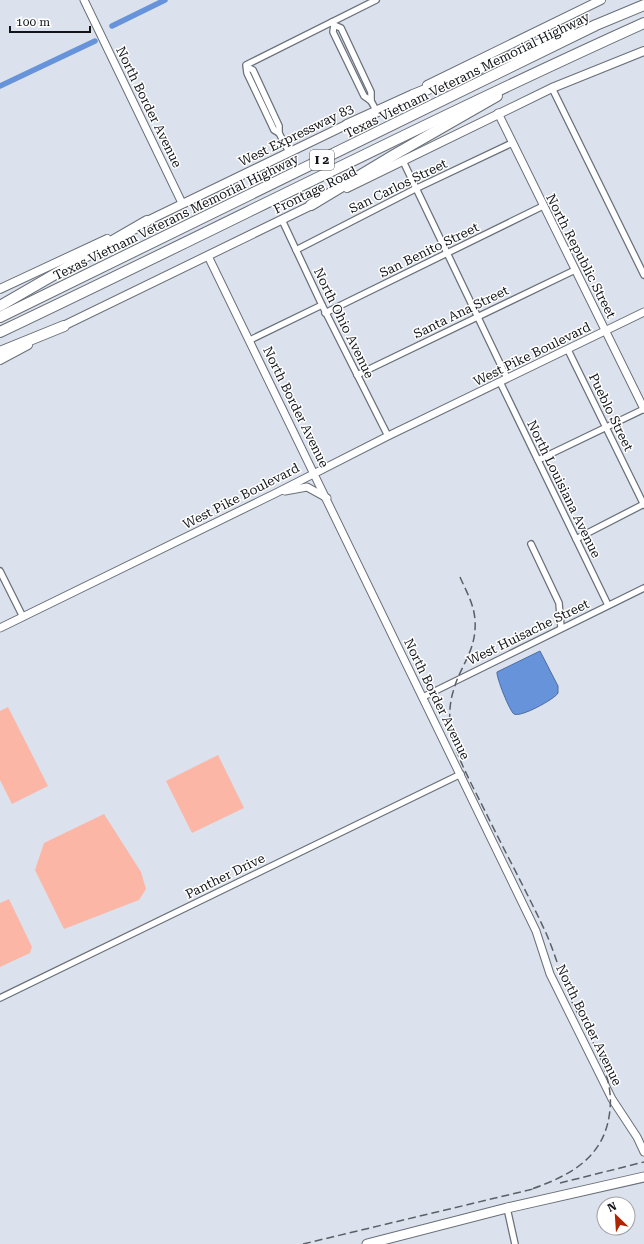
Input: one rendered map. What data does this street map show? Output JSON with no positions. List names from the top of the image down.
{
  "streets": {
    "highway": ["Texas Vietnam Veterans Memorial Highway", "I 2"],
    "main road": ["West Expressway 83", "Frontage Road"],
    "street": [
      "North Border Avenue",
      "San Carlos Street",
      "San Benito Street",
      "North Republic Street",
      "Santa Ana Street",
      "North Ohio Avenue",
      "West Pike Boulevard",
      "Pueblo Street",
      "North Louisiana Avenue",
      "West Huisache Street",
      "Panther Drive"
    ]
  },
  "crossings": [
    ["North Border Avenue", "West Expressway 83"],
    ["North Border Avenue", "Frontage Road"],
    ["North Border Avenue", "West Pike Boulevard"],
    ["North Border Avenue", "West Huisache Street"],
    ["North Border Avenue", "Panther Drive"],
    ["San Carlos Street", "North Republic Street"],
    ["San Carlos Street", "North Ohio Avenue"],
    ["Frontage Road", "North Republic Street"],
    ["Frontage Road", "North Ohio Avenue"],
    ["San Benito Street", "North Republic Street"],
    ["San Benito Street", "North Ohio Avenue"],
    ["North Republic Street", "Santa Ana Street"],
    ["North Republic Street", "West Pike Boulevard"],
    ["Santa Ana Street", "North Ohio Avenue"],
    ["North Ohio Avenue", "West Pike Boulevard"],
    ["West Pike Boulevard", "Pueblo Street"],
    ["West Pike Boulevard", "North Louisiana Avenue"],
    ["North Louisiana Avenue", "West Huisache Street"]
  ],
  "scale_bar": "100 m",
  "north": "top left"
}
